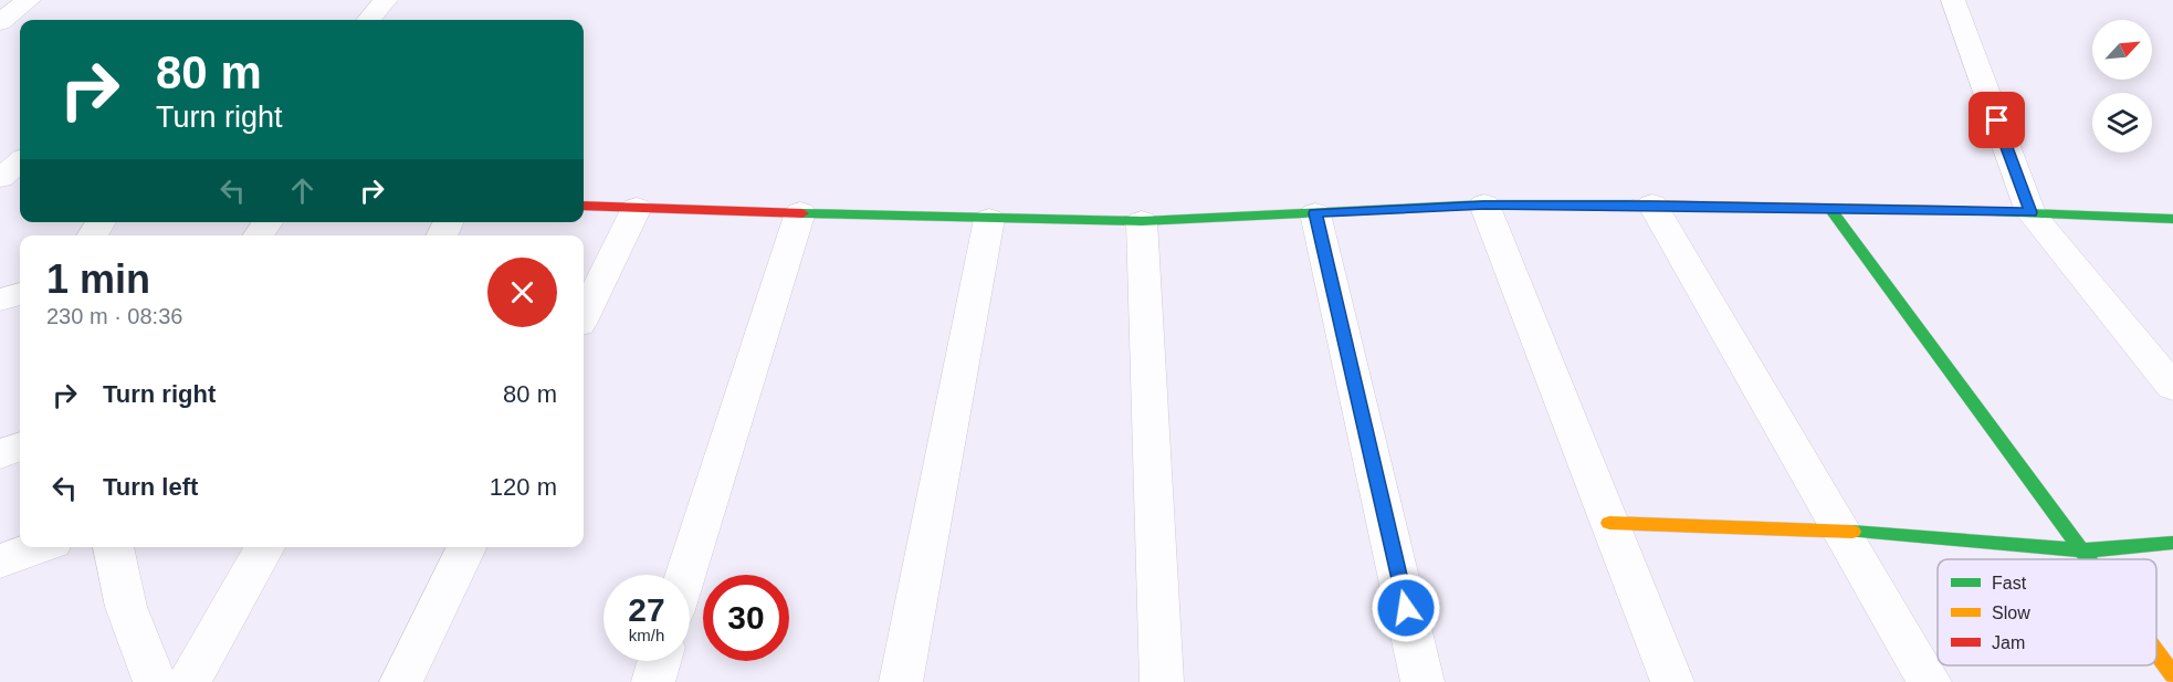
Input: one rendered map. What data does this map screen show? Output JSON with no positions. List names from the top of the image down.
{
  "legend": ["Fast", "Slow", "Jam"],
  "north": "top right",
  "page": {
    "turn": ["80 m", "Turn right"],
    "heading": ["1 min", "230 m · 08:36"],
    "list": [
      {
        "name": "Turn right",
        "value": "80 m"
      },
      {
        "name": "Turn left",
        "value": "120 m"
      }
    ],
    "speed": "27 km/h",
    "limit": "30"
  }
}
